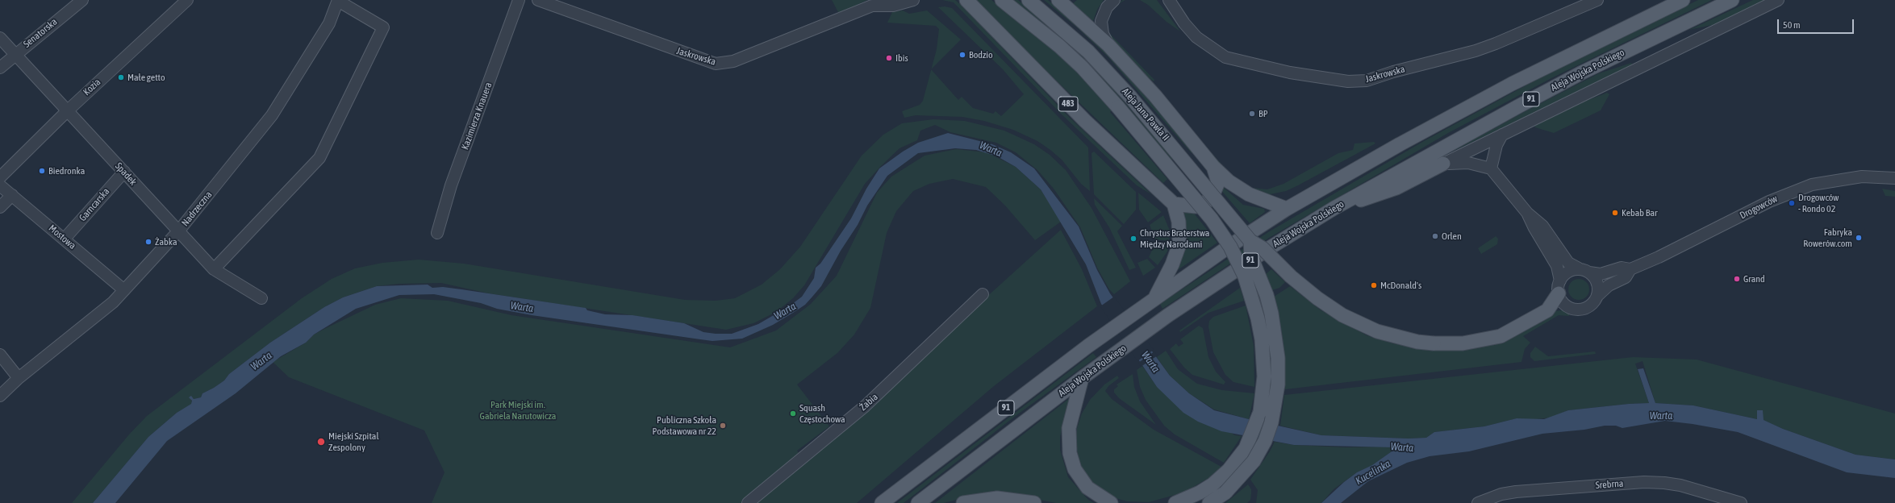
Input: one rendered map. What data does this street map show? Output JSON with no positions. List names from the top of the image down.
{
  "streets": {
    "main road": [
      "Aleja Wojska Polskiego",
      "91",
      "483",
      "Aleja Jana Pawła II"
    ],
    "street": [
      "Senatorska",
      "Jaskrowska",
      "Kozia",
      "Kazimierza Knauera",
      "Spadek",
      "Garncarska",
      "Drogowców",
      "Nadrzeczna",
      "Mostowa",
      "Żabia",
      "Srebrna"
    ]
  },
  "crossings": [
    ["Senatorska", "Spadek"],
    ["Kozia", "Spadek"],
    ["Aleja Jana Pawła II", "Drogowców"],
    ["Spadek", "Garncarska"],
    ["Spadek", "Nadrzeczna"],
    ["Garncarska", "Mostowa"],
    ["Nadrzeczna", "Mostowa"]
  ],
  "water": ["Warta", "Kucelinka"],
  "parks": ["Park Miejski im. Gabriela Narutowicza"],
  "places": [
    "Bodzio",
    "Ibis",
    "Małe getto",
    "BP",
    "Biedronka",
    "Drogowców - Rondo 02",
    "Kebab Bar",
    "Orlen",
    "Fabryka Rowerów.com",
    "Chrystus Braterstwa Między Narodami",
    "Żabka",
    "Grand",
    "McDonald's",
    "Squash Częstochowa",
    "Publiczna Szkoła Podstawowa nr 22",
    "Miejski Szpital Zespolony"
  ],
  "scale_bar": "50 m"
}
